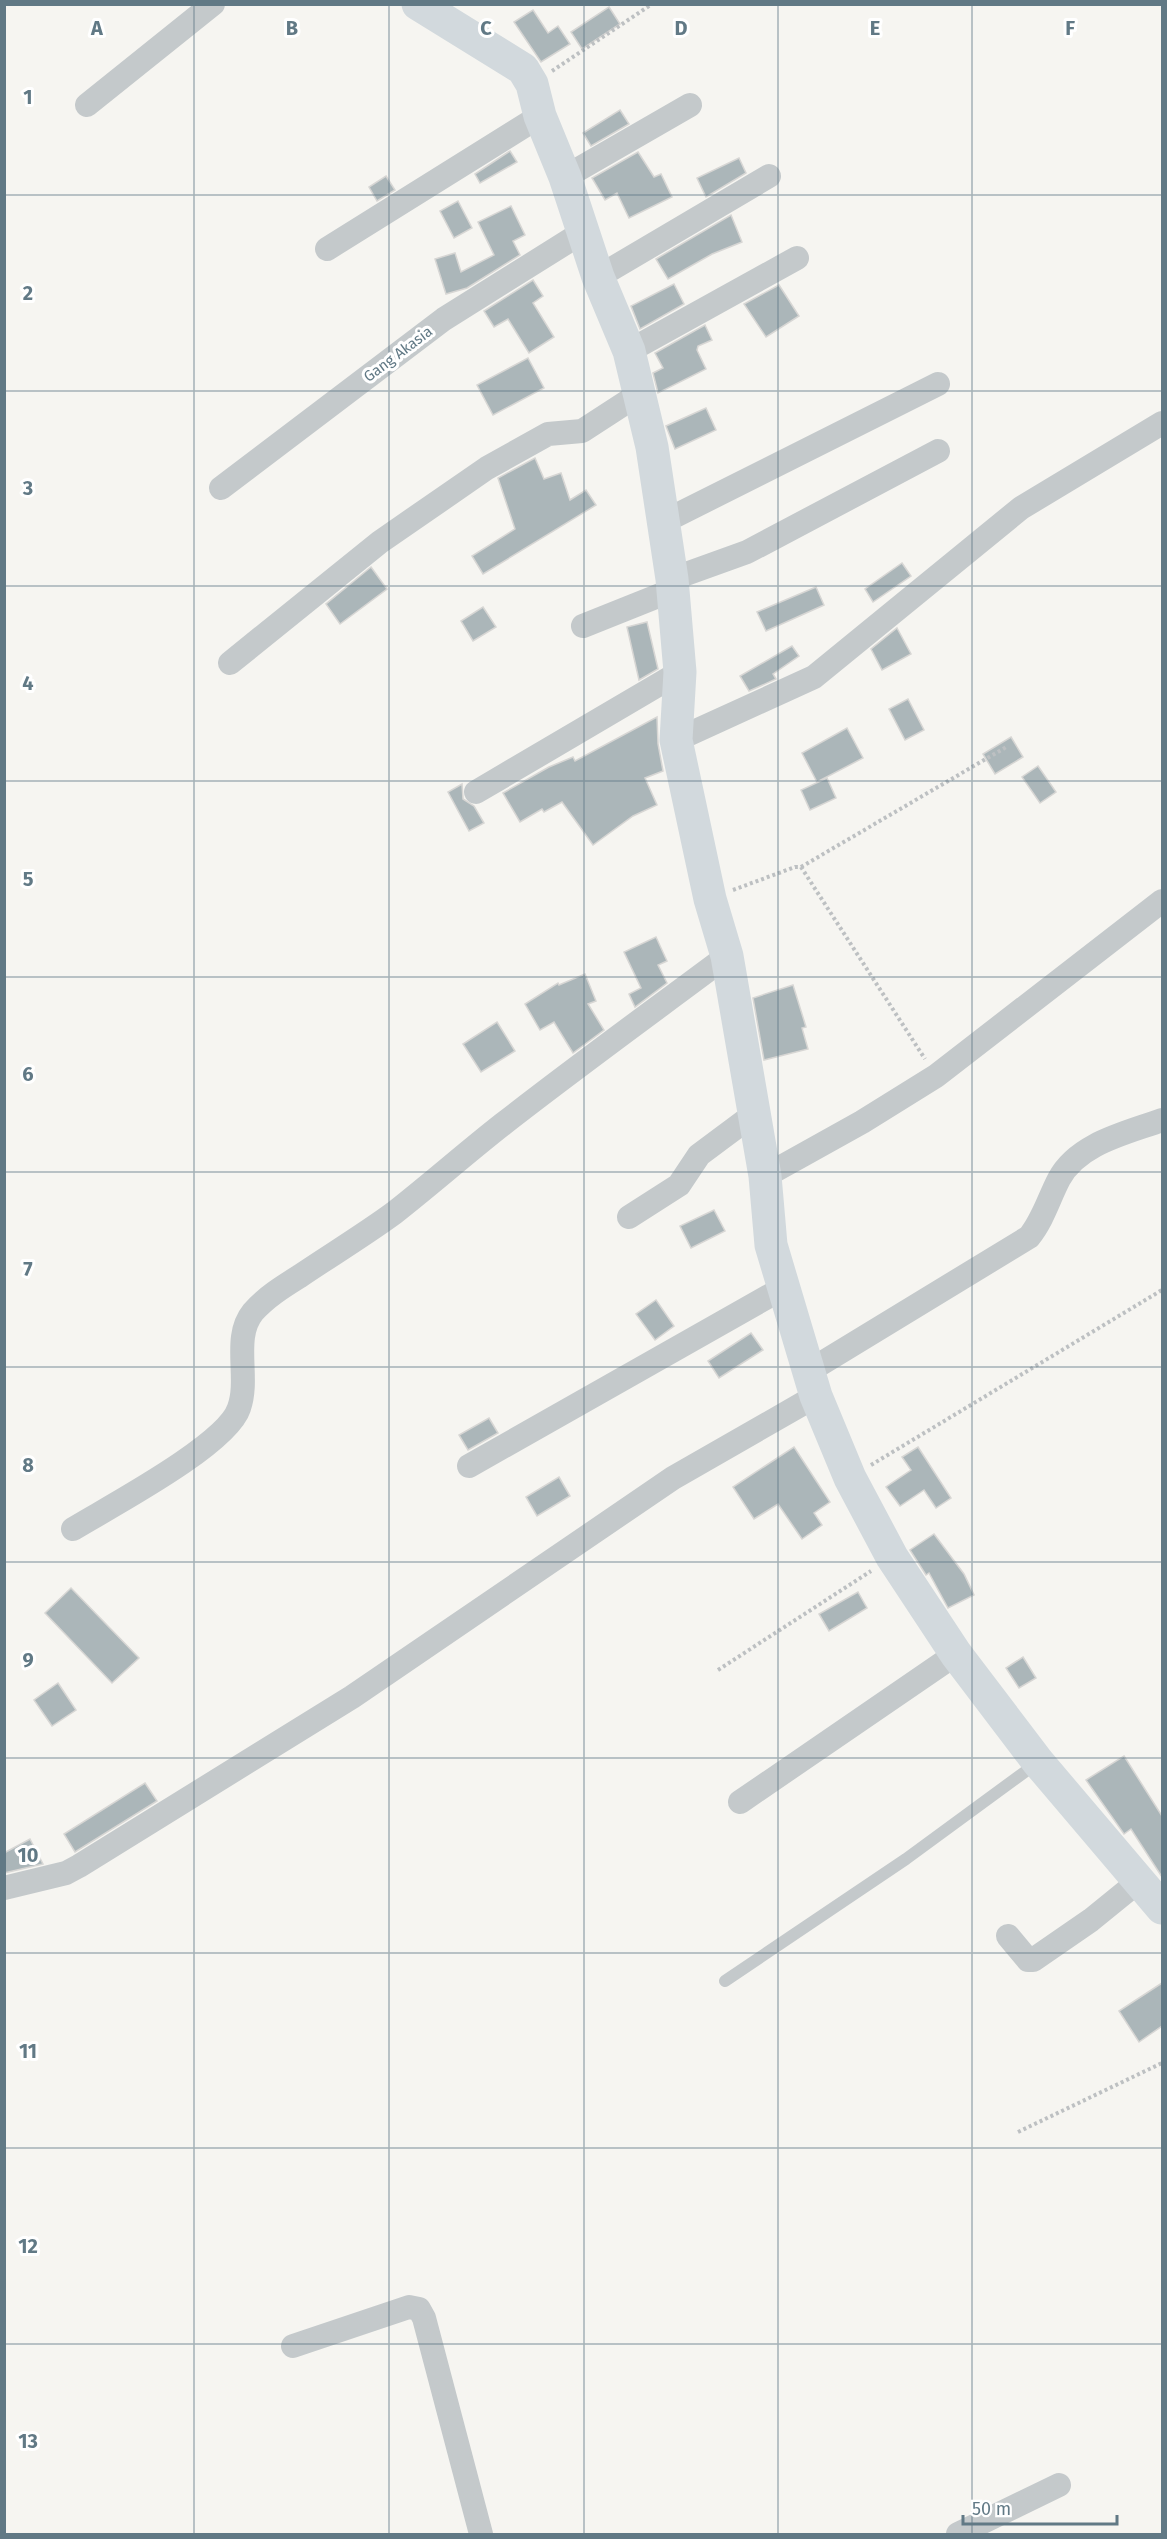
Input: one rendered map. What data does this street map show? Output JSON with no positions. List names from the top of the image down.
{
  "streets": {
    "street": ["Gang Akasia"]
  },
  "scale_bar": "50 m",
  "grid": {
    "columns": [
      "A",
      "B",
      "C",
      "D",
      "E",
      "F"
    ],
    "rows": [
      "1",
      "2",
      "3",
      "4",
      "5",
      "6",
      "7",
      "8",
      "9",
      "10",
      "11",
      "12",
      "13"
    ]
  }
}
